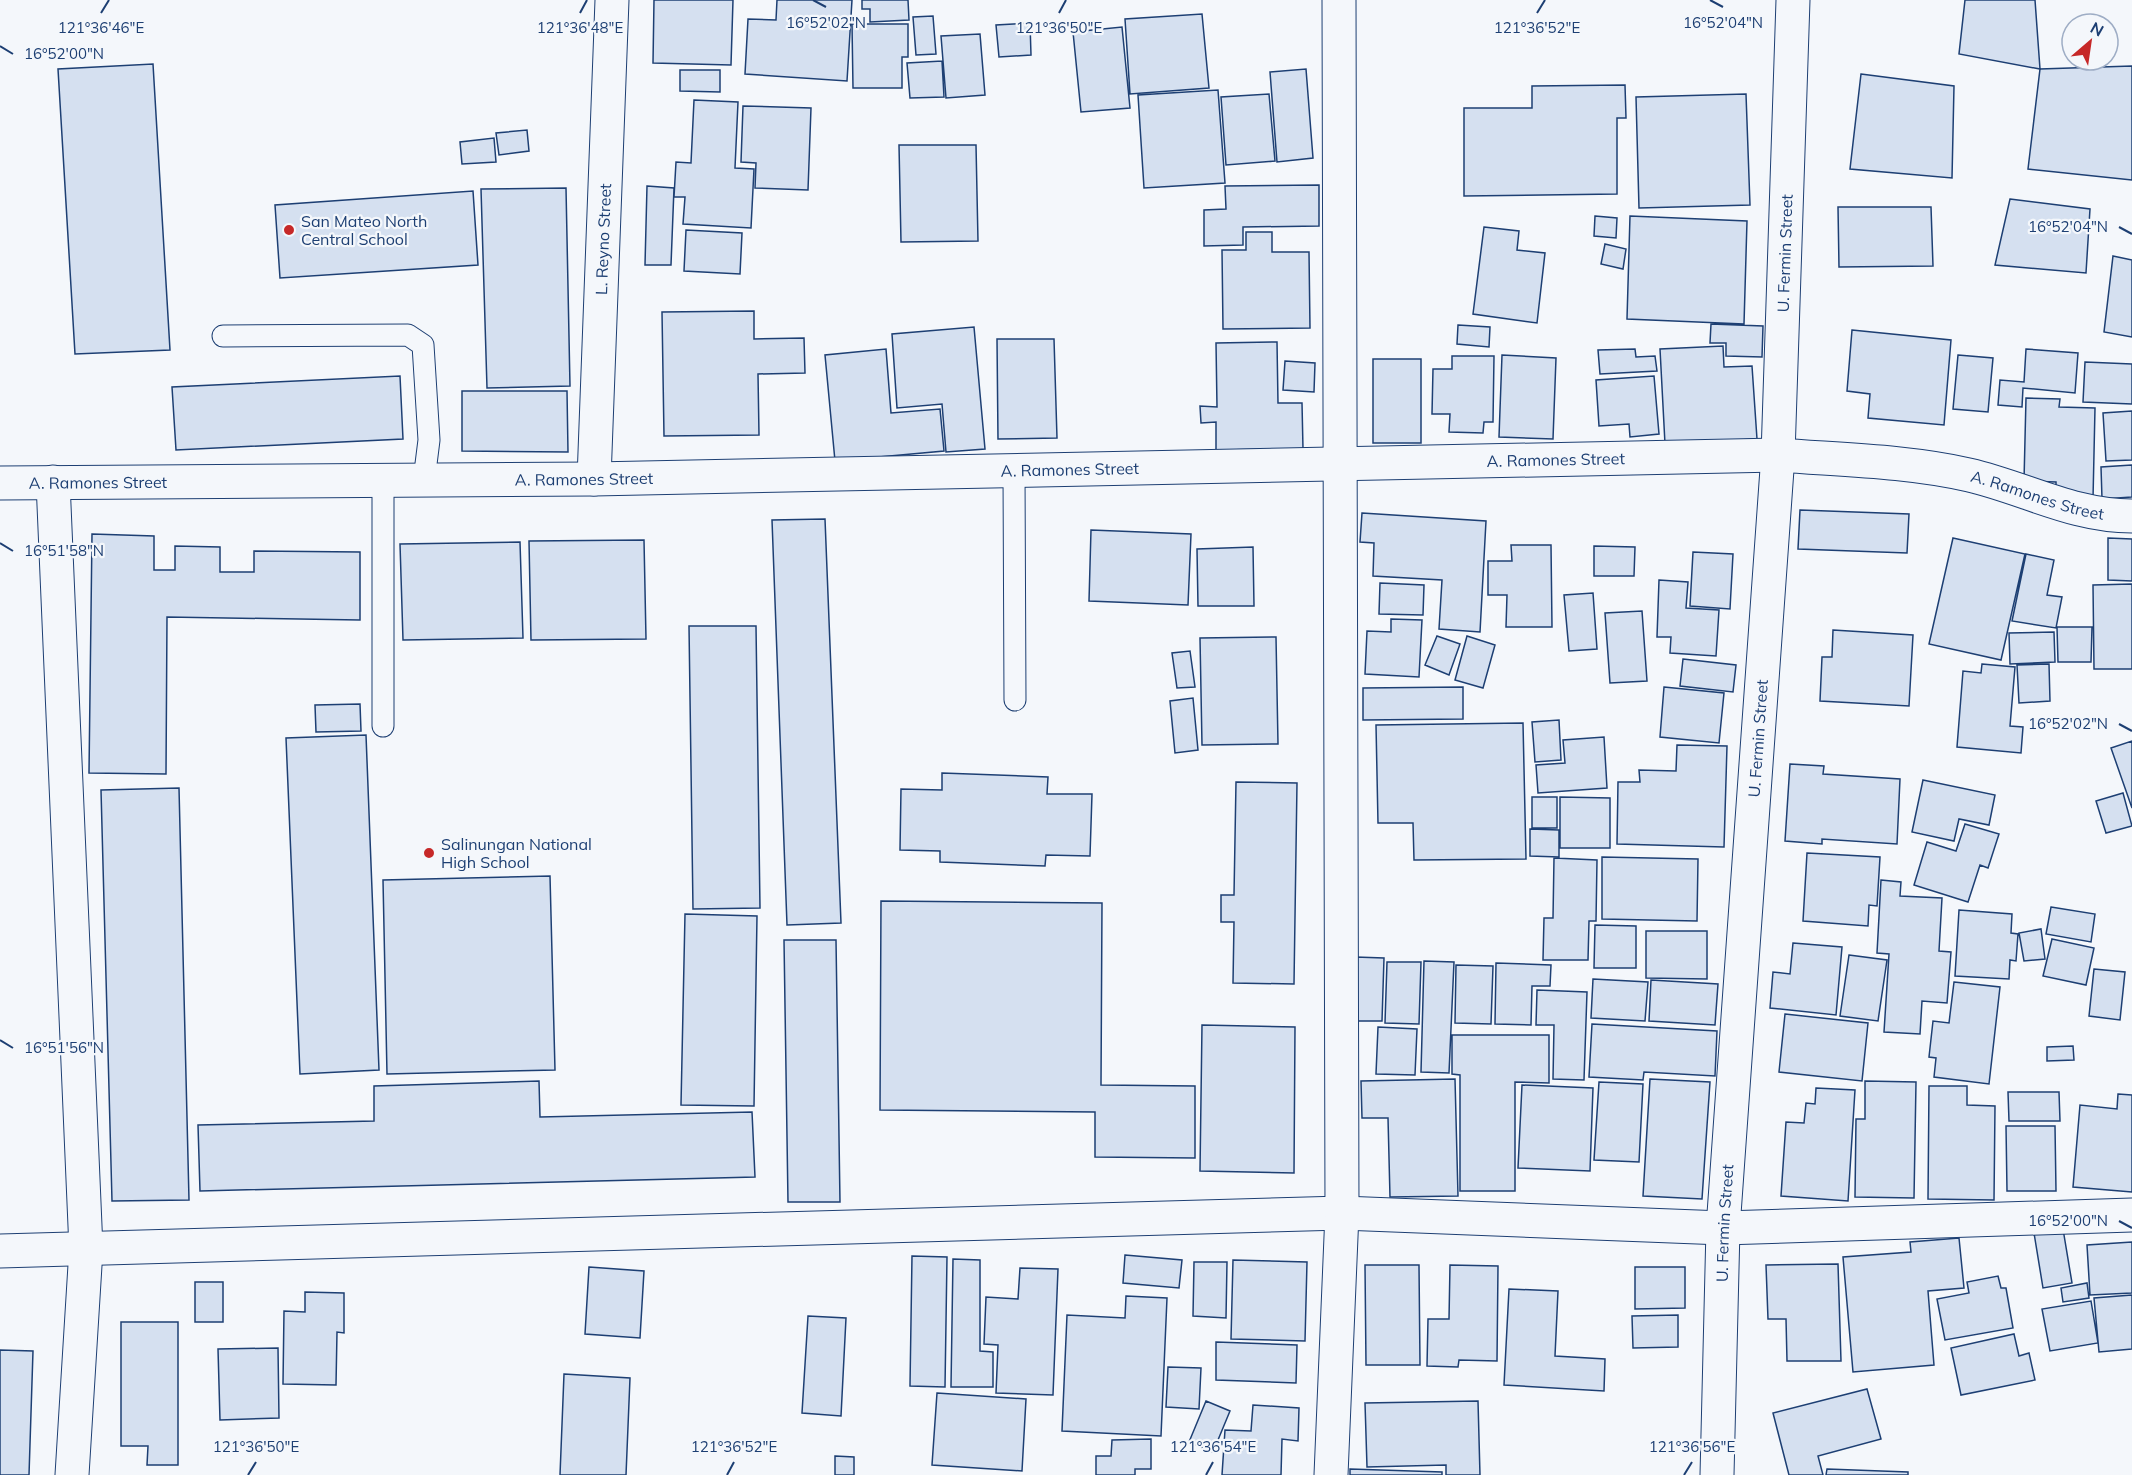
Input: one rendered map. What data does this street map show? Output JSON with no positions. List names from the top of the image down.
{
  "streets": {
    "street": ["L. Reyno Street", "U. Fermin Street", "A. Ramones Street"]
  },
  "crossings": [
    ["L. Reyno Street", "A. Ramones Street"],
    ["U. Fermin Street", "A. Ramones Street"]
  ],
  "places": ["San Mateo North Central School", "Salinungan National High School"],
  "north": "top right",
  "coordinates": [
    "16°52'02\"N",
    "16°52'04\"N",
    "121°36'46\"E",
    "121°36'48\"E",
    "121°36'50\"E",
    "121°36'52\"E",
    "16°52'00\"N",
    "16°51'58\"N",
    "16°51'56\"N",
    "121°36'54\"E",
    "121°36'56\"E"
  ]
}
